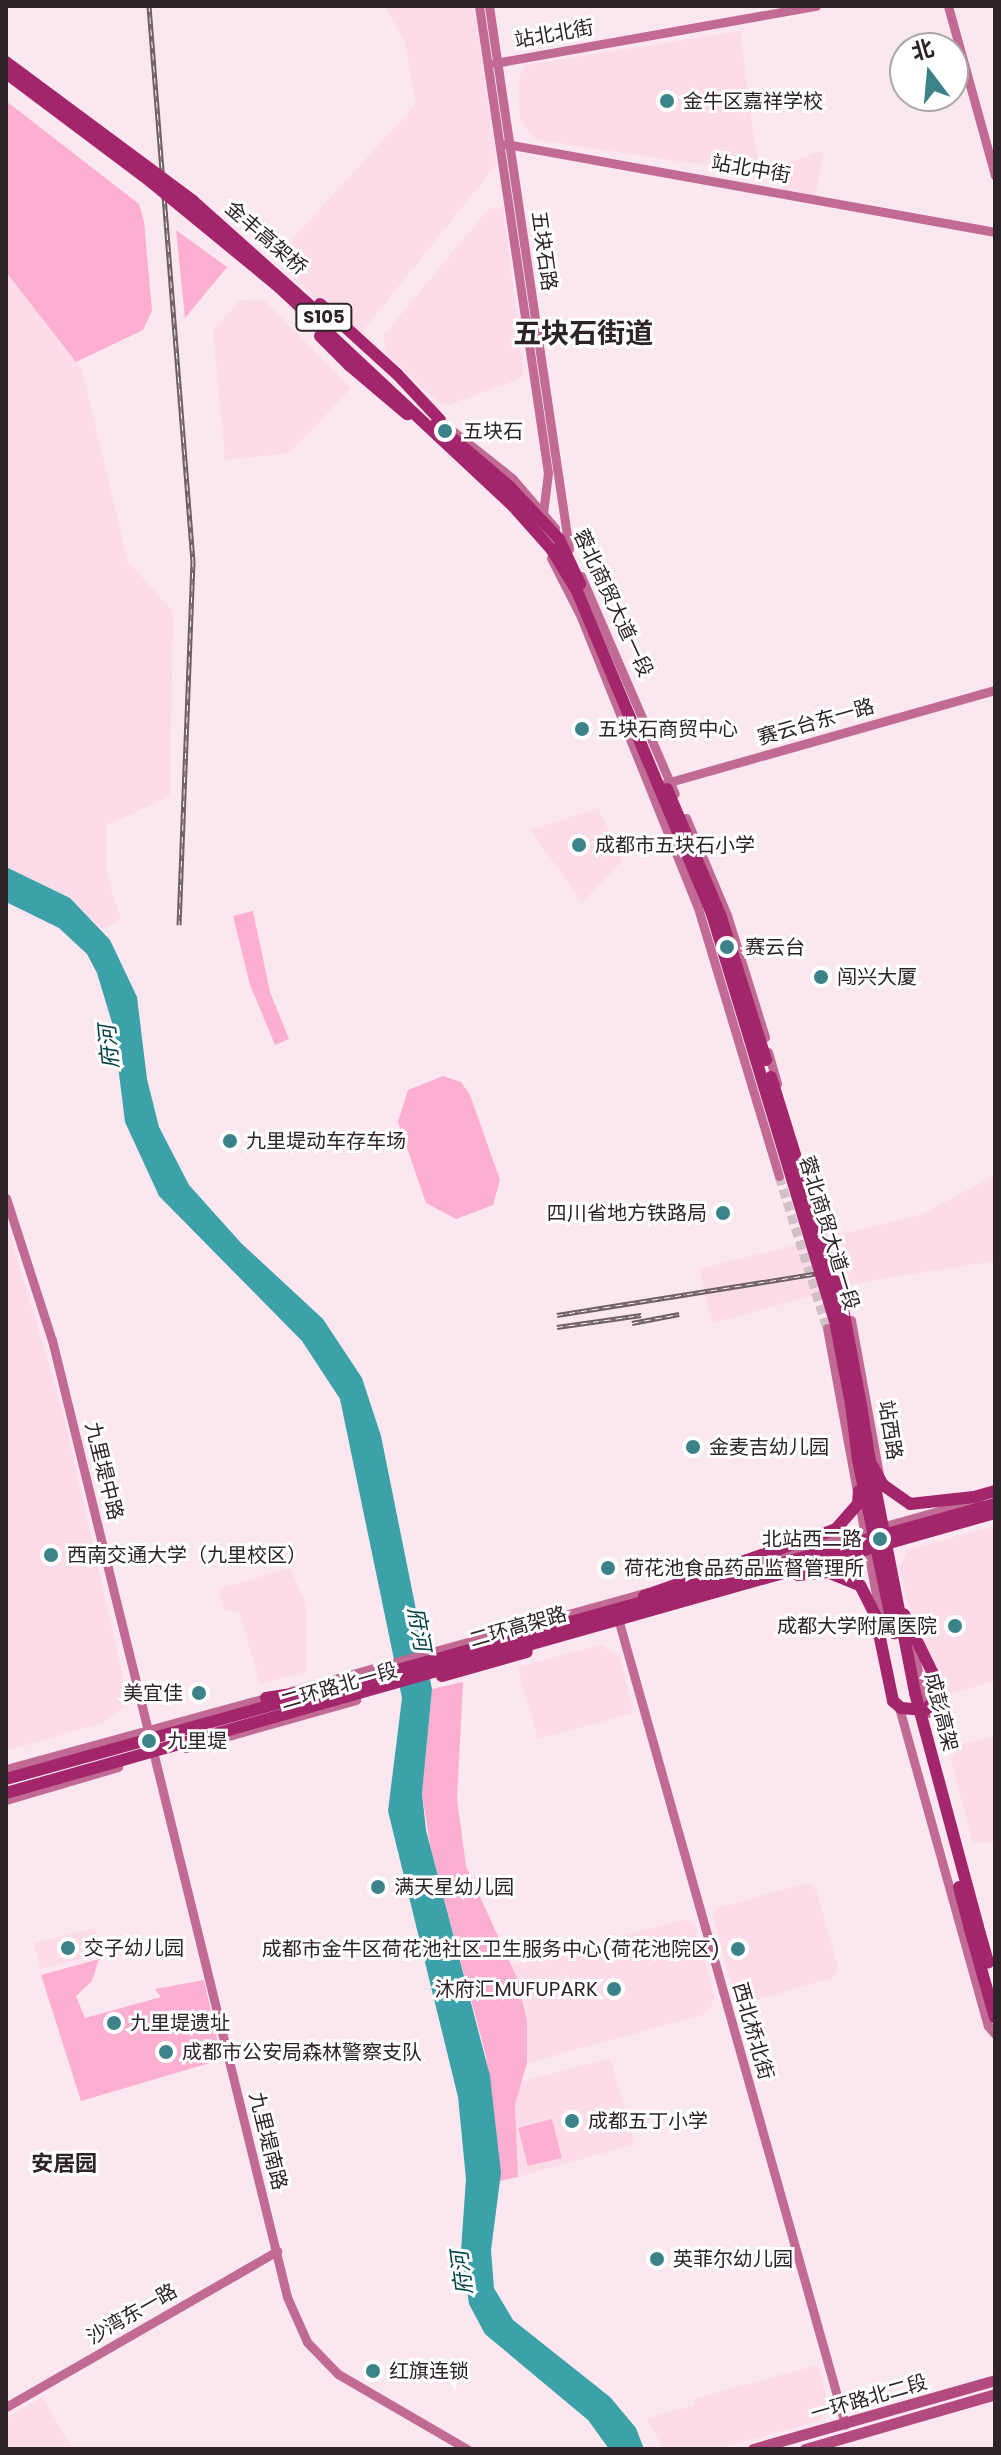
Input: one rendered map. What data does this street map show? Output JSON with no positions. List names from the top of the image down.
{
  "streets": {
    "highway": [
      "金丰高架桥",
      "S105",
      "蓉北商贸大道一段",
      "二环高架路",
      "成彭高架"
    ],
    "main road": [
      "站北北街",
      "站北中街",
      "五块石路",
      "赛云台东一路",
      "站西路",
      "九里堤中路",
      "二环路北一段",
      "西北桥北街",
      "九里堤南路",
      "沙湾东一路",
      "一环路北二段"
    ]
  },
  "crossings": [
    ["站北北街", "五块石路"],
    ["站北中街", "五块石路"],
    ["金丰高架桥", "蓉北商贸大道一段"],
    ["五块石路", "蓉北商贸大道一段"],
    ["蓉北商贸大道一段", "赛云台东一路"],
    ["蓉北商贸大道一段", "成彭高架"],
    ["站西路", "二环路北一段"],
    ["九里堤中路", "二环路北一段"],
    ["九里堤中路", "九里堤南路"],
    ["二环高架路", "二环路北一段"],
    ["二环高架路", "西北桥北街"],
    ["二环路北一段", "西北桥北街"],
    ["二环路北一段", "九里堤南路"],
    ["西北桥北街", "一环路北二段"],
    ["九里堤南路", "沙湾东一路"]
  ],
  "districts": ["五块石街道", "安居园"],
  "water": ["府河"],
  "places": [
    "金牛区嘉祥学校",
    "五块石",
    "五块石商贸中心",
    "成都市五块石小学",
    "赛云台",
    "闯兴大厦",
    "九里堤动车存车场",
    "四川省地方铁路局",
    "金麦吉幼儿园",
    "北站西二路",
    "西南交通大学（九里校区）",
    "荷花池食品药品监督管理所",
    "成都大学附属医院",
    "美宜佳",
    "九里堤",
    "满天星幼儿园",
    "交子幼儿园",
    "成都市金牛区荷花池社区卫生服务中心(荷花池院区)",
    "沐府汇MUFUPARK",
    "九里堤遗址",
    "成都市公安局森林警察支队",
    "成都五丁小学",
    "英菲尔幼儿园",
    "红旗连锁"
  ],
  "north": "top"
}
